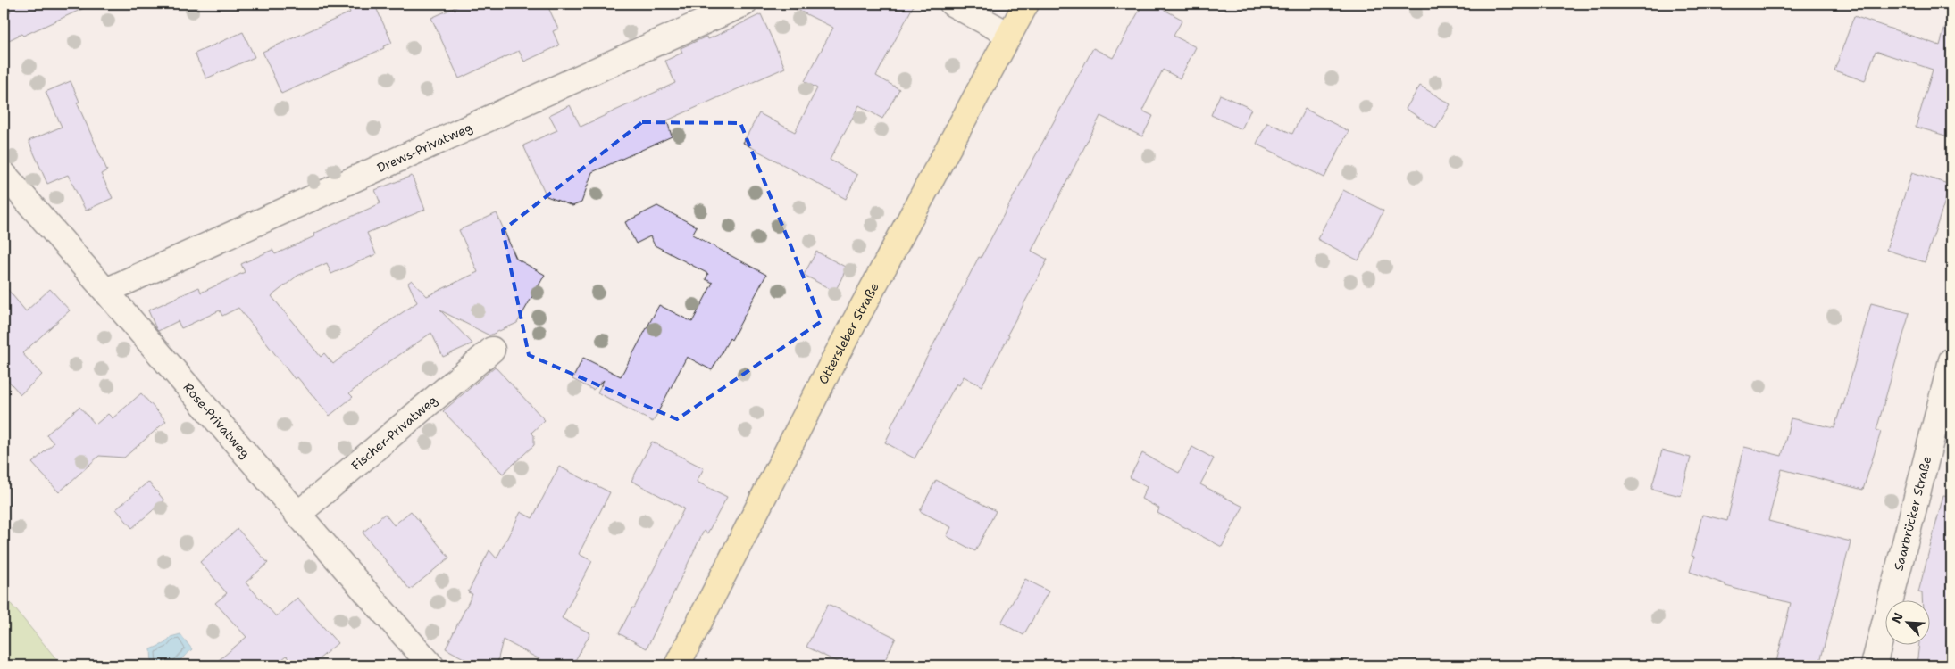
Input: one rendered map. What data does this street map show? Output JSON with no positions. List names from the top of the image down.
{
  "streets": {
    "main road": ["Ottersleber Straße"],
    "street": [
      "Drews-Privatweg",
      "Rose-Privatweg",
      "Fischer-Privatweg",
      "Saarbrücker Straße"
    ]
  },
  "crossings": [
    ["Drews-Privatweg", "Rose-Privatweg"],
    ["Rose-Privatweg", "Fischer-Privatweg"]
  ],
  "north": "top left"
}
